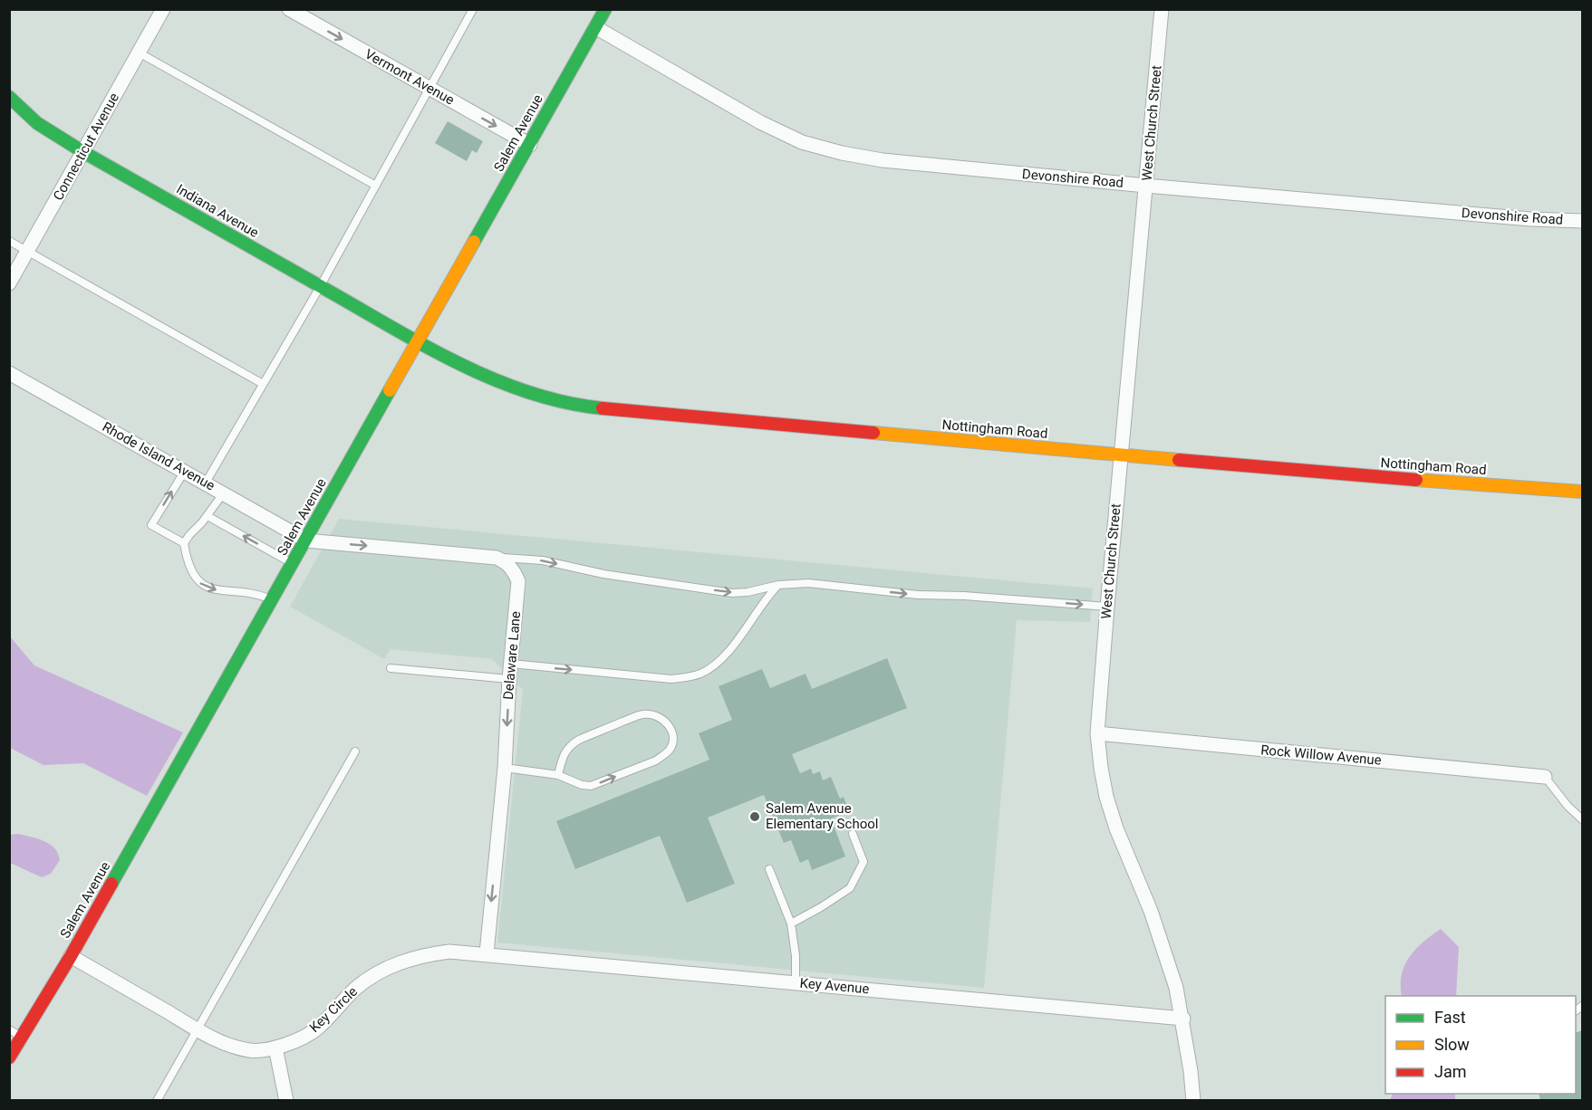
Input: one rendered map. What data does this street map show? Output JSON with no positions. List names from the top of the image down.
{
  "streets": {
    "main road": ["Salem Avenue", "Indiana Avenue", "Nottingham Road"],
    "street": [
      "Vermont Avenue",
      "West Church Street",
      "Connecticut Avenue",
      "Devonshire Road",
      "Rhode Island Avenue",
      "Delaware Lane",
      "Rock Willow Avenue",
      "Key Avenue",
      "Key Circle"
    ]
  },
  "crossings": [
    ["Vermont Avenue", "Salem Avenue"],
    ["West Church Street", "Devonshire Road"],
    ["West Church Street", "Nottingham Road"],
    ["West Church Street", "Rock Willow Avenue"],
    ["West Church Street", "Key Avenue"],
    ["Salem Avenue", "Devonshire Road"],
    ["Salem Avenue", "Indiana Avenue"],
    ["Salem Avenue", "Nottingham Road"],
    ["Salem Avenue", "Rhode Island Avenue"],
    ["Salem Avenue", "Key Circle"],
    ["Connecticut Avenue", "Indiana Avenue"],
    ["Indiana Avenue", "Nottingham Road"],
    ["Delaware Lane", "Key Avenue"],
    ["Delaware Lane", "Key Circle"],
    ["Key Avenue", "Key Circle"]
  ],
  "one_way": ["Vermont Avenue", "Delaware Lane"],
  "places": ["Salem Avenue Elementary School"],
  "legend": ["Fast", "Slow", "Jam"]
}
